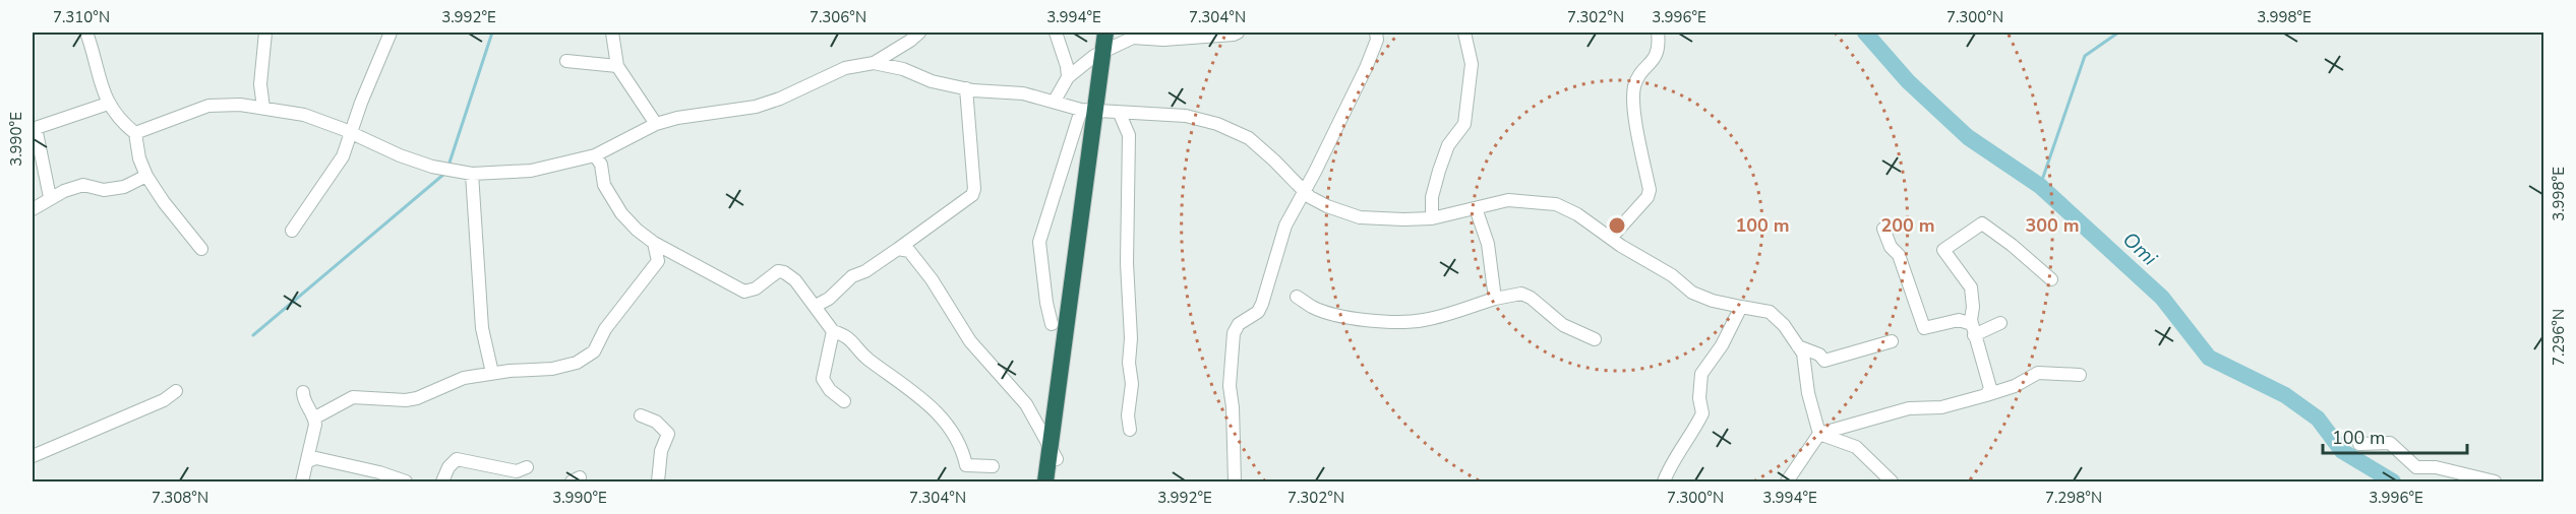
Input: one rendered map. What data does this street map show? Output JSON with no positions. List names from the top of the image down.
{
  "water": ["Omi"],
  "scale_bar": "100 m",
  "coordinates": [
    "7.310°N",
    "3.992°E",
    "7.306°N",
    "3.994°E",
    "7.304°N",
    "7.302°N",
    "3.996°E",
    "7.300°N",
    "3.998°E",
    "3.990°E",
    "7.296°N",
    "7.308°N",
    "7.298°N"
  ],
  "rings": ["100 m", "200 m", "300 m"]
}
